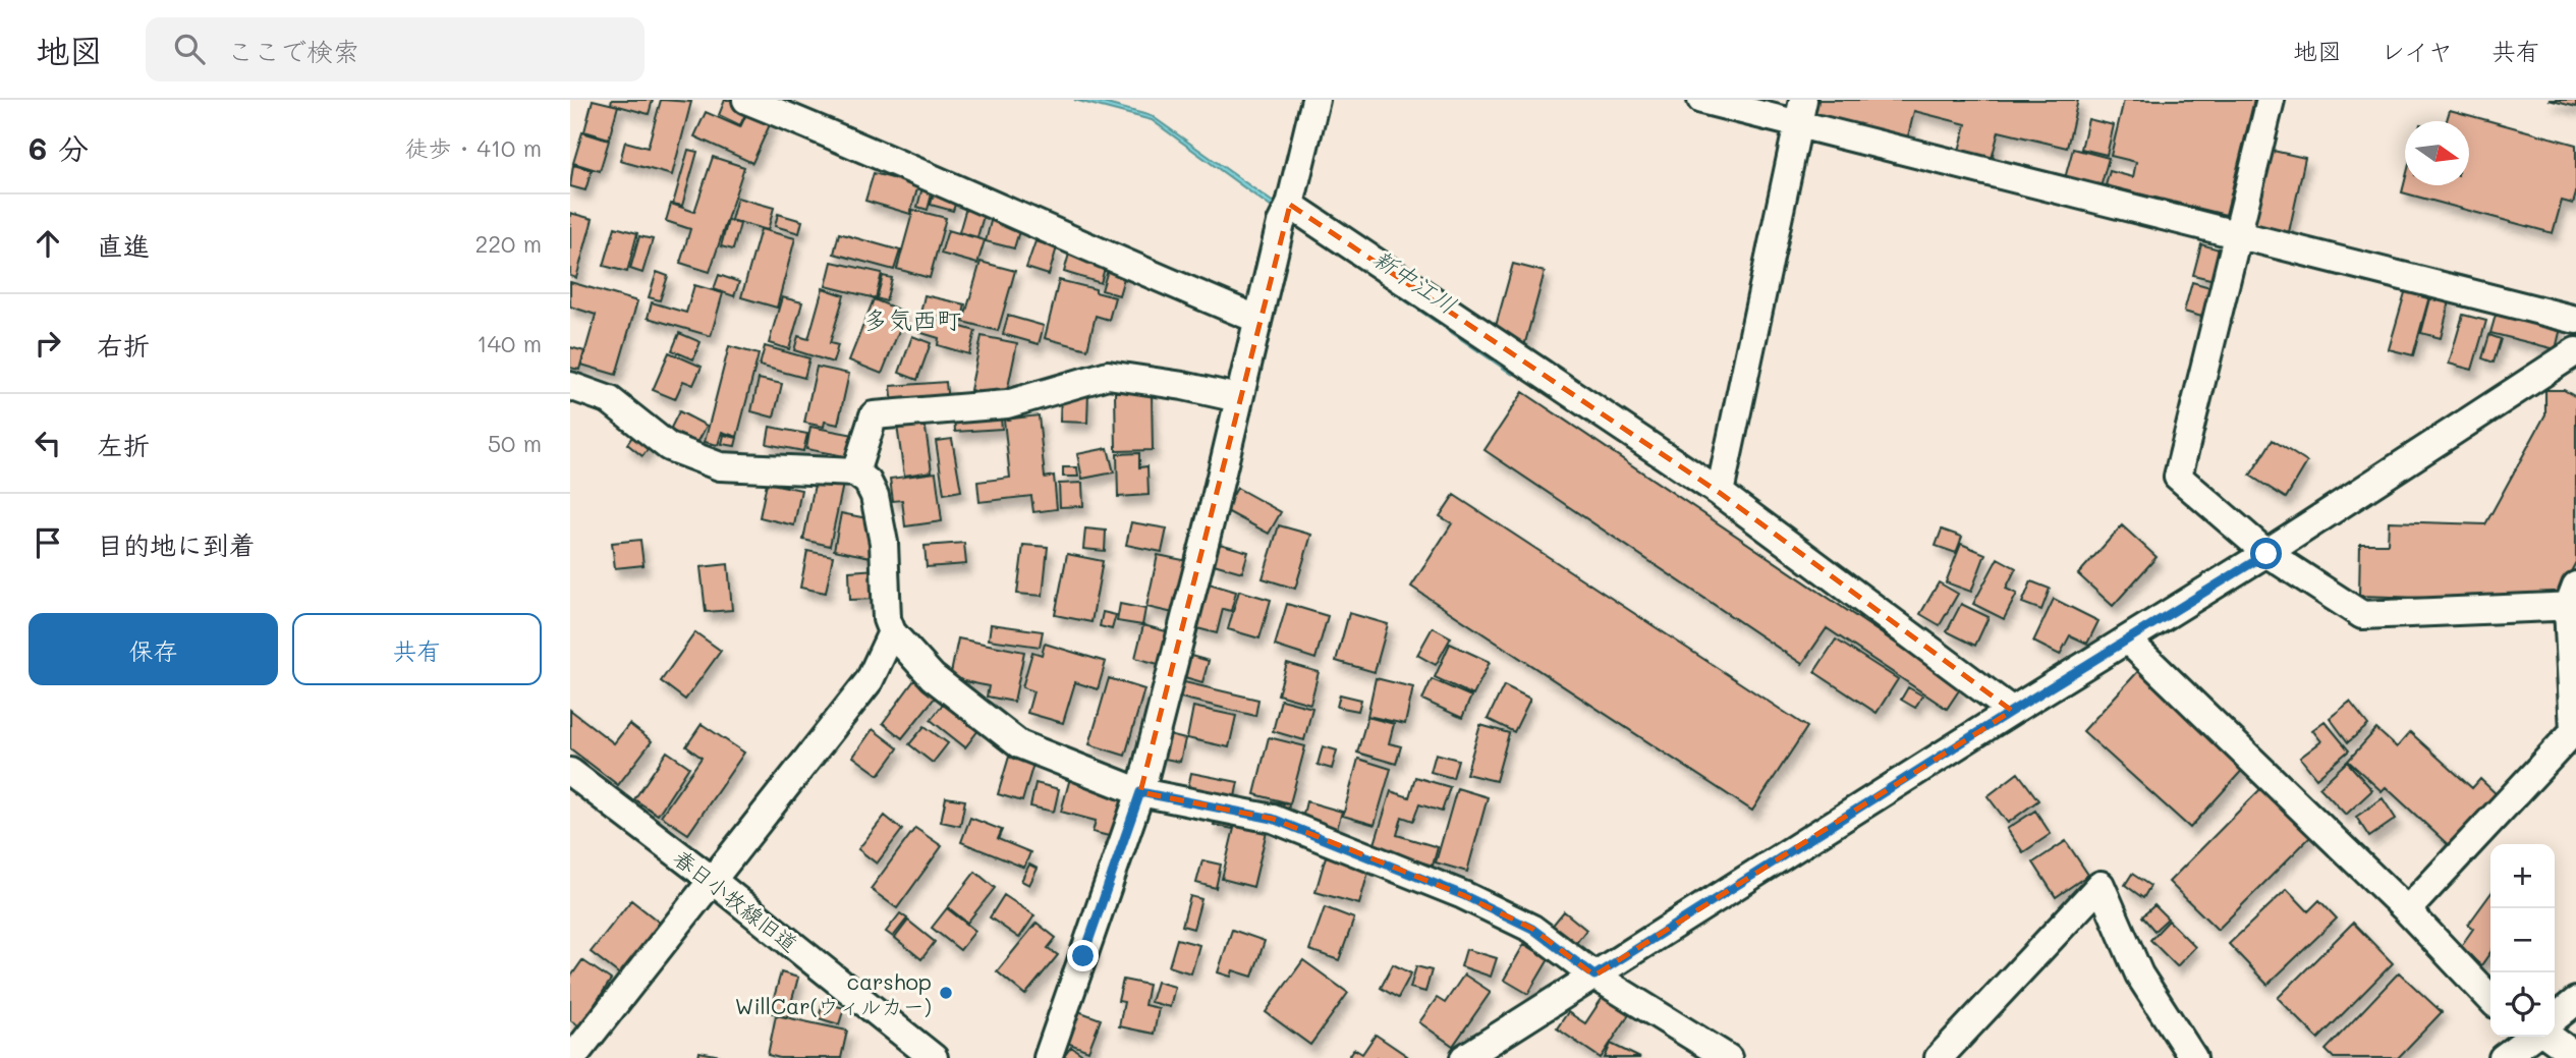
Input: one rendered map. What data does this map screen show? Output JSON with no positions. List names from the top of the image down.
{
  "streets": {
    "street": ["春日小牧線旧道"]
  },
  "districts": ["多気西町"],
  "water": ["新中江川"],
  "places": ["carshop WillCar(ウィルカー)"],
  "north": "right",
  "page": {
    "header": "地図",
    "search": "ここで検索",
    "nav": ["地図", "レイヤ", "共有"],
    "heading": ["6 分", "徒歩 · 410 m"],
    "list": [
      ["直進", "220 m"],
      ["右折", "140 m"],
      ["左折", "50 m"],
      "目的地に到着"
    ],
    "buttons": ["保存", "共有"],
    "map_buttons": ["+", "−"]
  }
}
